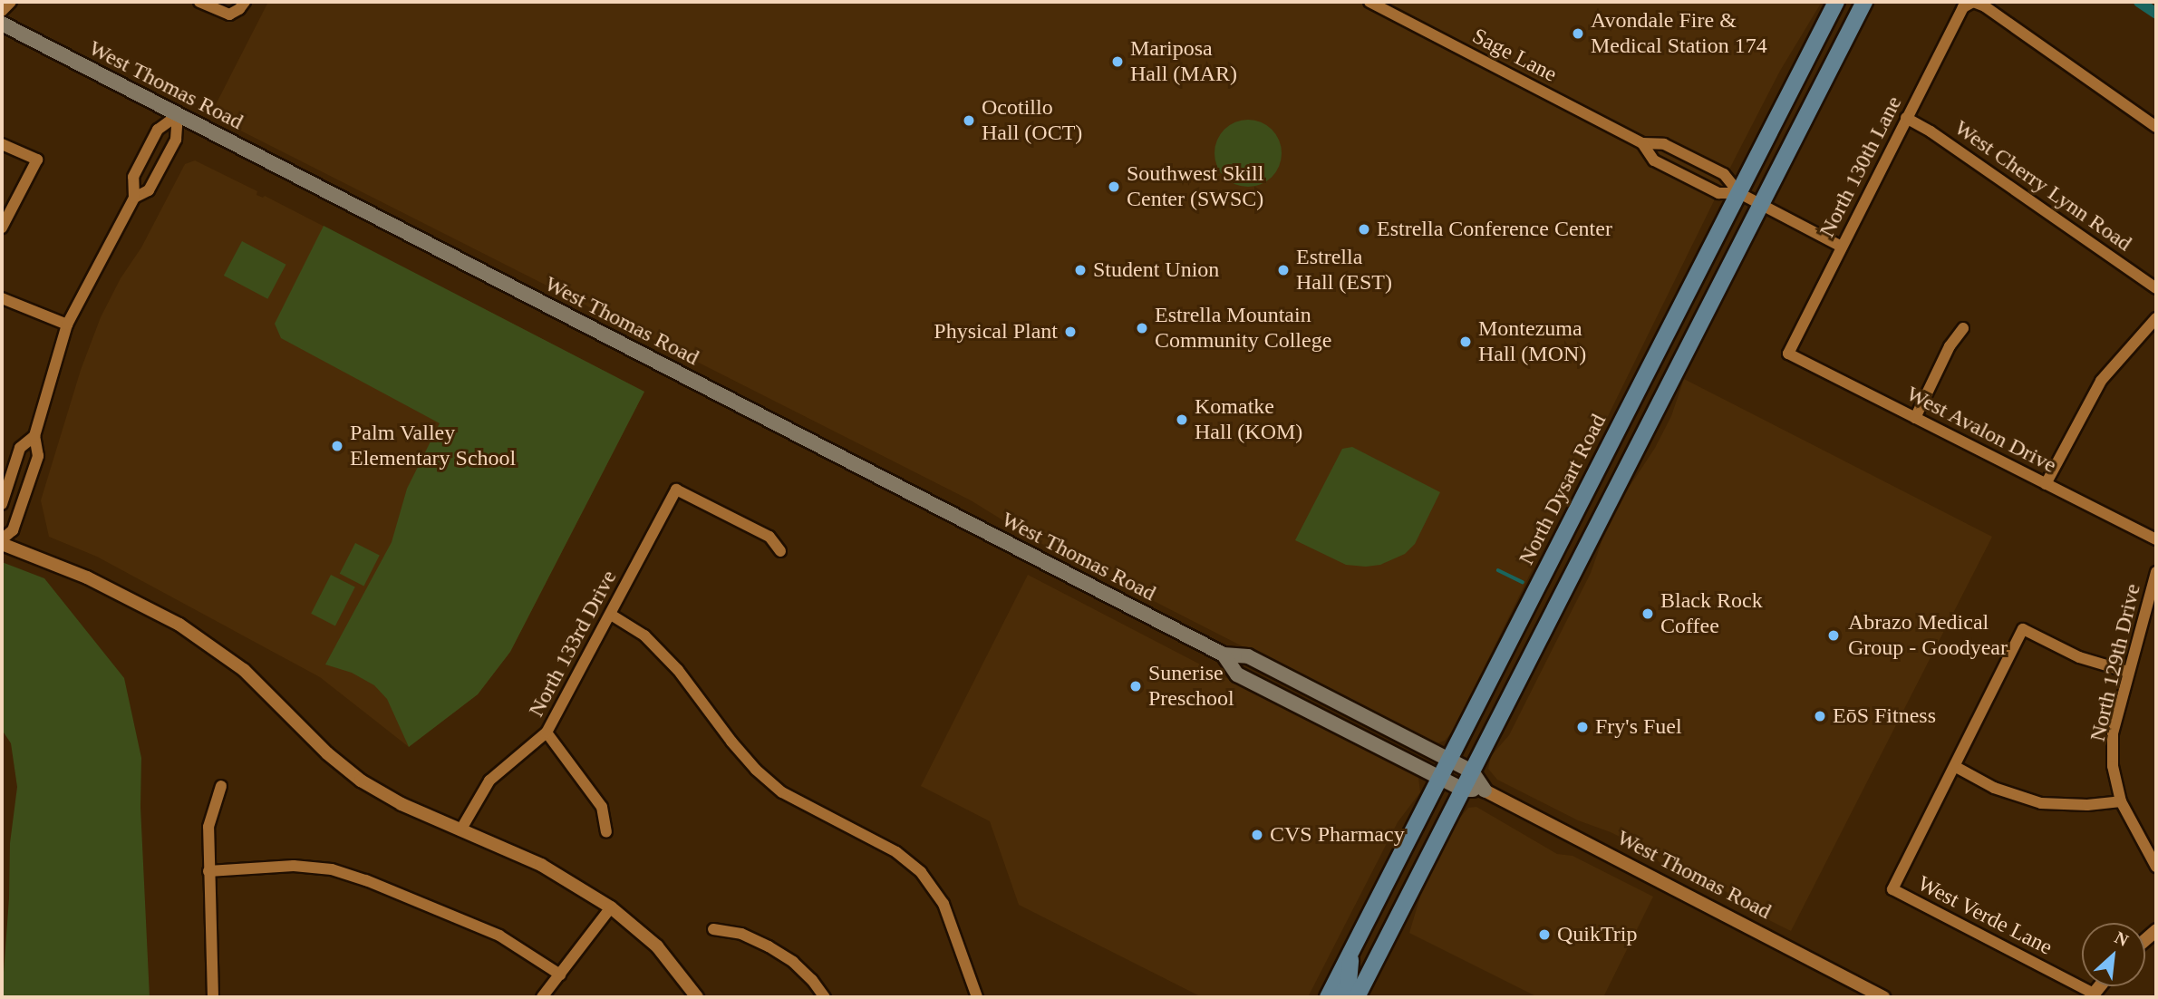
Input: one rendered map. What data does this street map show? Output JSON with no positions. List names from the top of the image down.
{
  "streets": {
    "main road": ["West Thomas Road", "North Dysart Road"],
    "street": [
      "Sage Lane",
      "North 130th Lane",
      "West Cherry Lynn Road",
      "West Avalon Drive",
      "North 133rd Drive",
      "North 129th Drive",
      "West Verde Lane"
    ]
  },
  "crossings": [
    ["Sage Lane", "North 130th Lane"],
    ["Sage Lane", "North Dysart Road"],
    ["West Thomas Road", "North Dysart Road"],
    ["North 130th Lane", "West Cherry Lynn Road"],
    ["North 130th Lane", "West Avalon Drive"]
  ],
  "places": [
    "Avondale Fire & Medical Station 174",
    "Mariposa Hall (MAR)",
    "Ocotillo Hall (OCT)",
    "Southwest Skill Center (SWSC)",
    "Estrella Conference Center",
    "Student Union",
    "Estrella Hall (EST)",
    "Estrella Mountain Community College",
    "Physical Plant",
    "Montezuma Hall (MON)",
    "Komatke Hall (KOM)",
    "Palm Valley Elementary School",
    "Black Rock Coffee",
    "Abrazo Medical Group - Goodyear",
    "Sunerise Preschool",
    "EōS Fitness",
    "Fry's Fuel",
    "CVS Pharmacy",
    "QuikTrip"
  ],
  "north": "top right"
}
